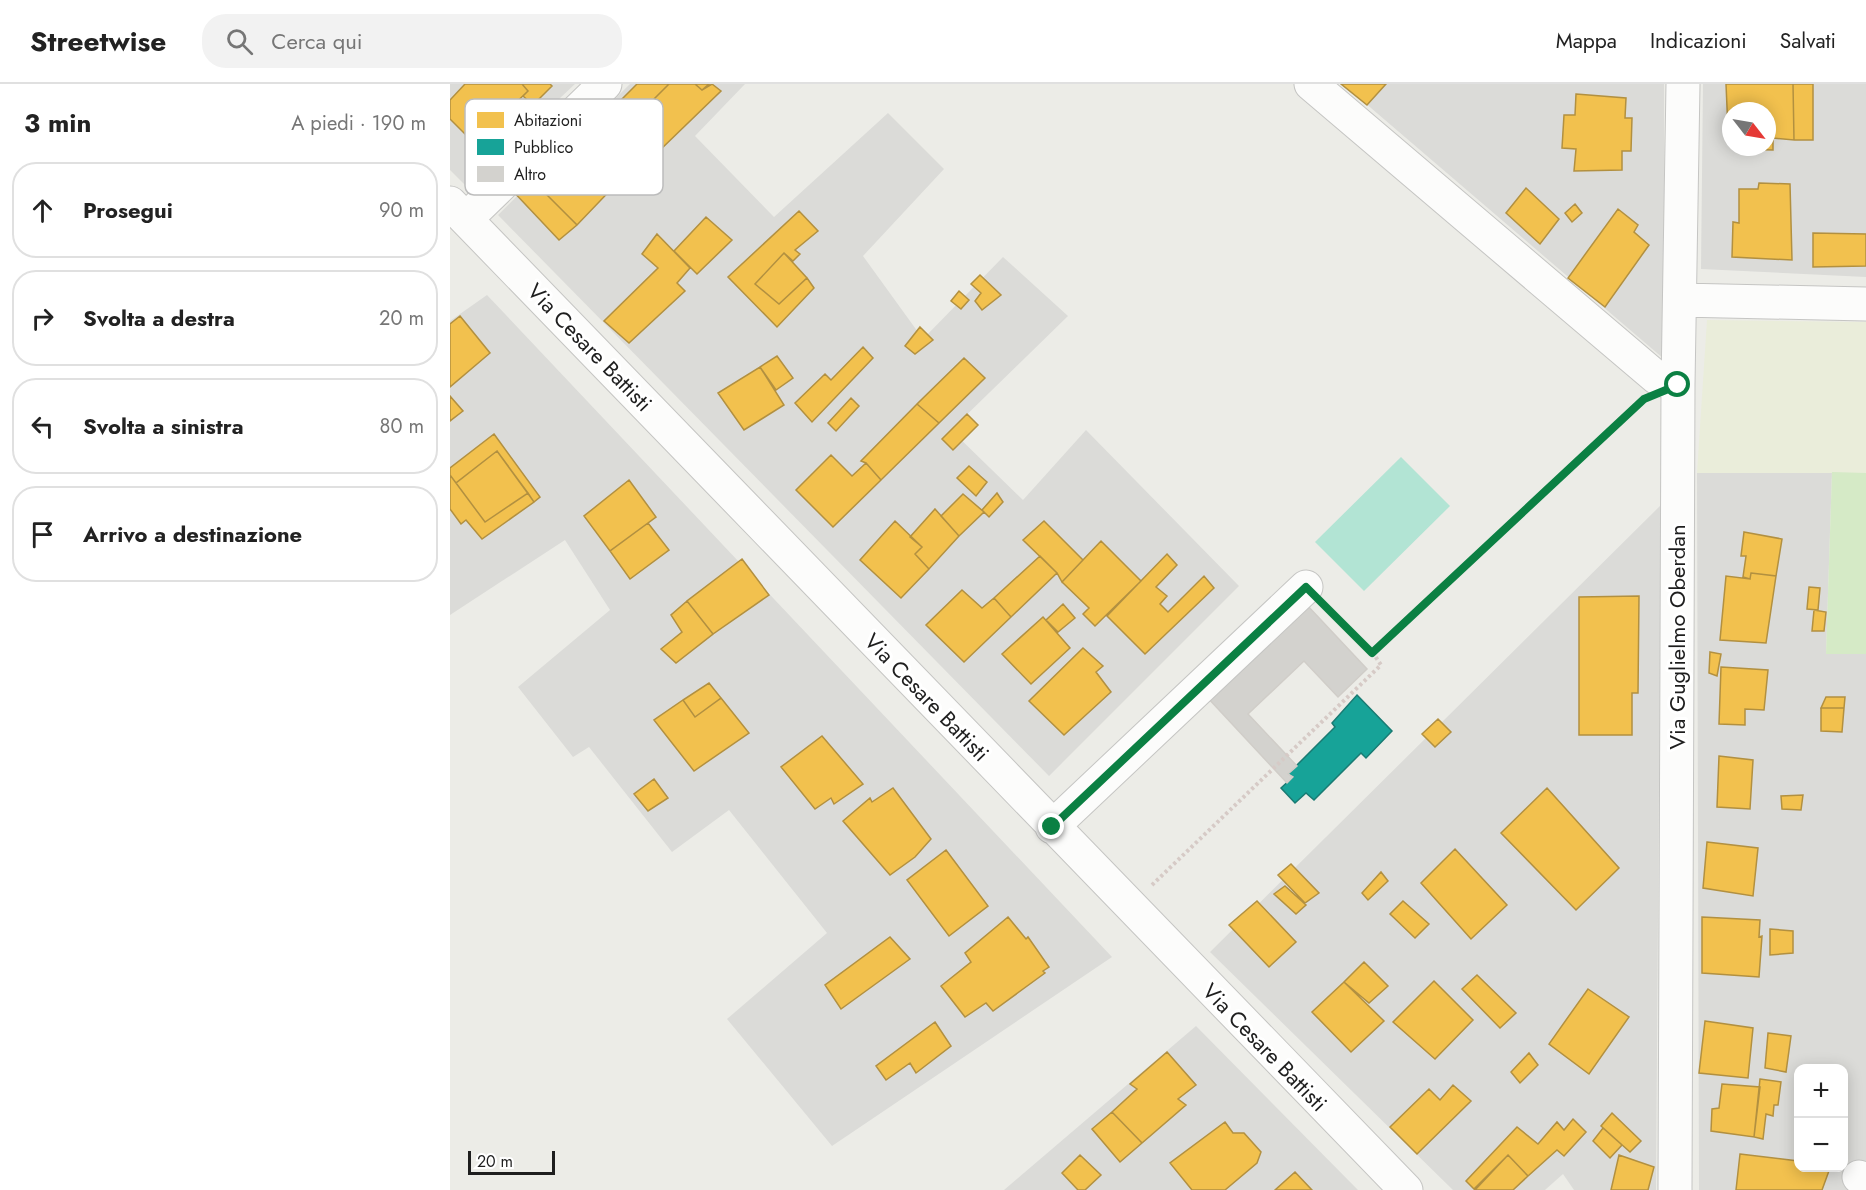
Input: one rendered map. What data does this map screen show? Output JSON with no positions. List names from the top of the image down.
{
  "streets": {
    "street": ["Via Cesare Battisti", "Via Guglielmo Oberdan"]
  },
  "legend": ["Abitazioni", "Pubblico", "Altro"],
  "scale_bar": "20 m",
  "north": "bottom right",
  "page": {
    "header": "Streetwise",
    "search": "Cerca qui",
    "nav": ["Mappa", "Indicazioni", "Salvati"],
    "heading": ["3 min", "A piedi · 190 m"],
    "list": [
      ["Prosegui", "90 m"],
      ["Svolta a destra", "20 m"],
      ["Svolta a sinistra", "80 m"],
      "Arrivo a destinazione"
    ],
    "map_buttons": ["+", "−"],
    "scale": "20 m"
  }
}
